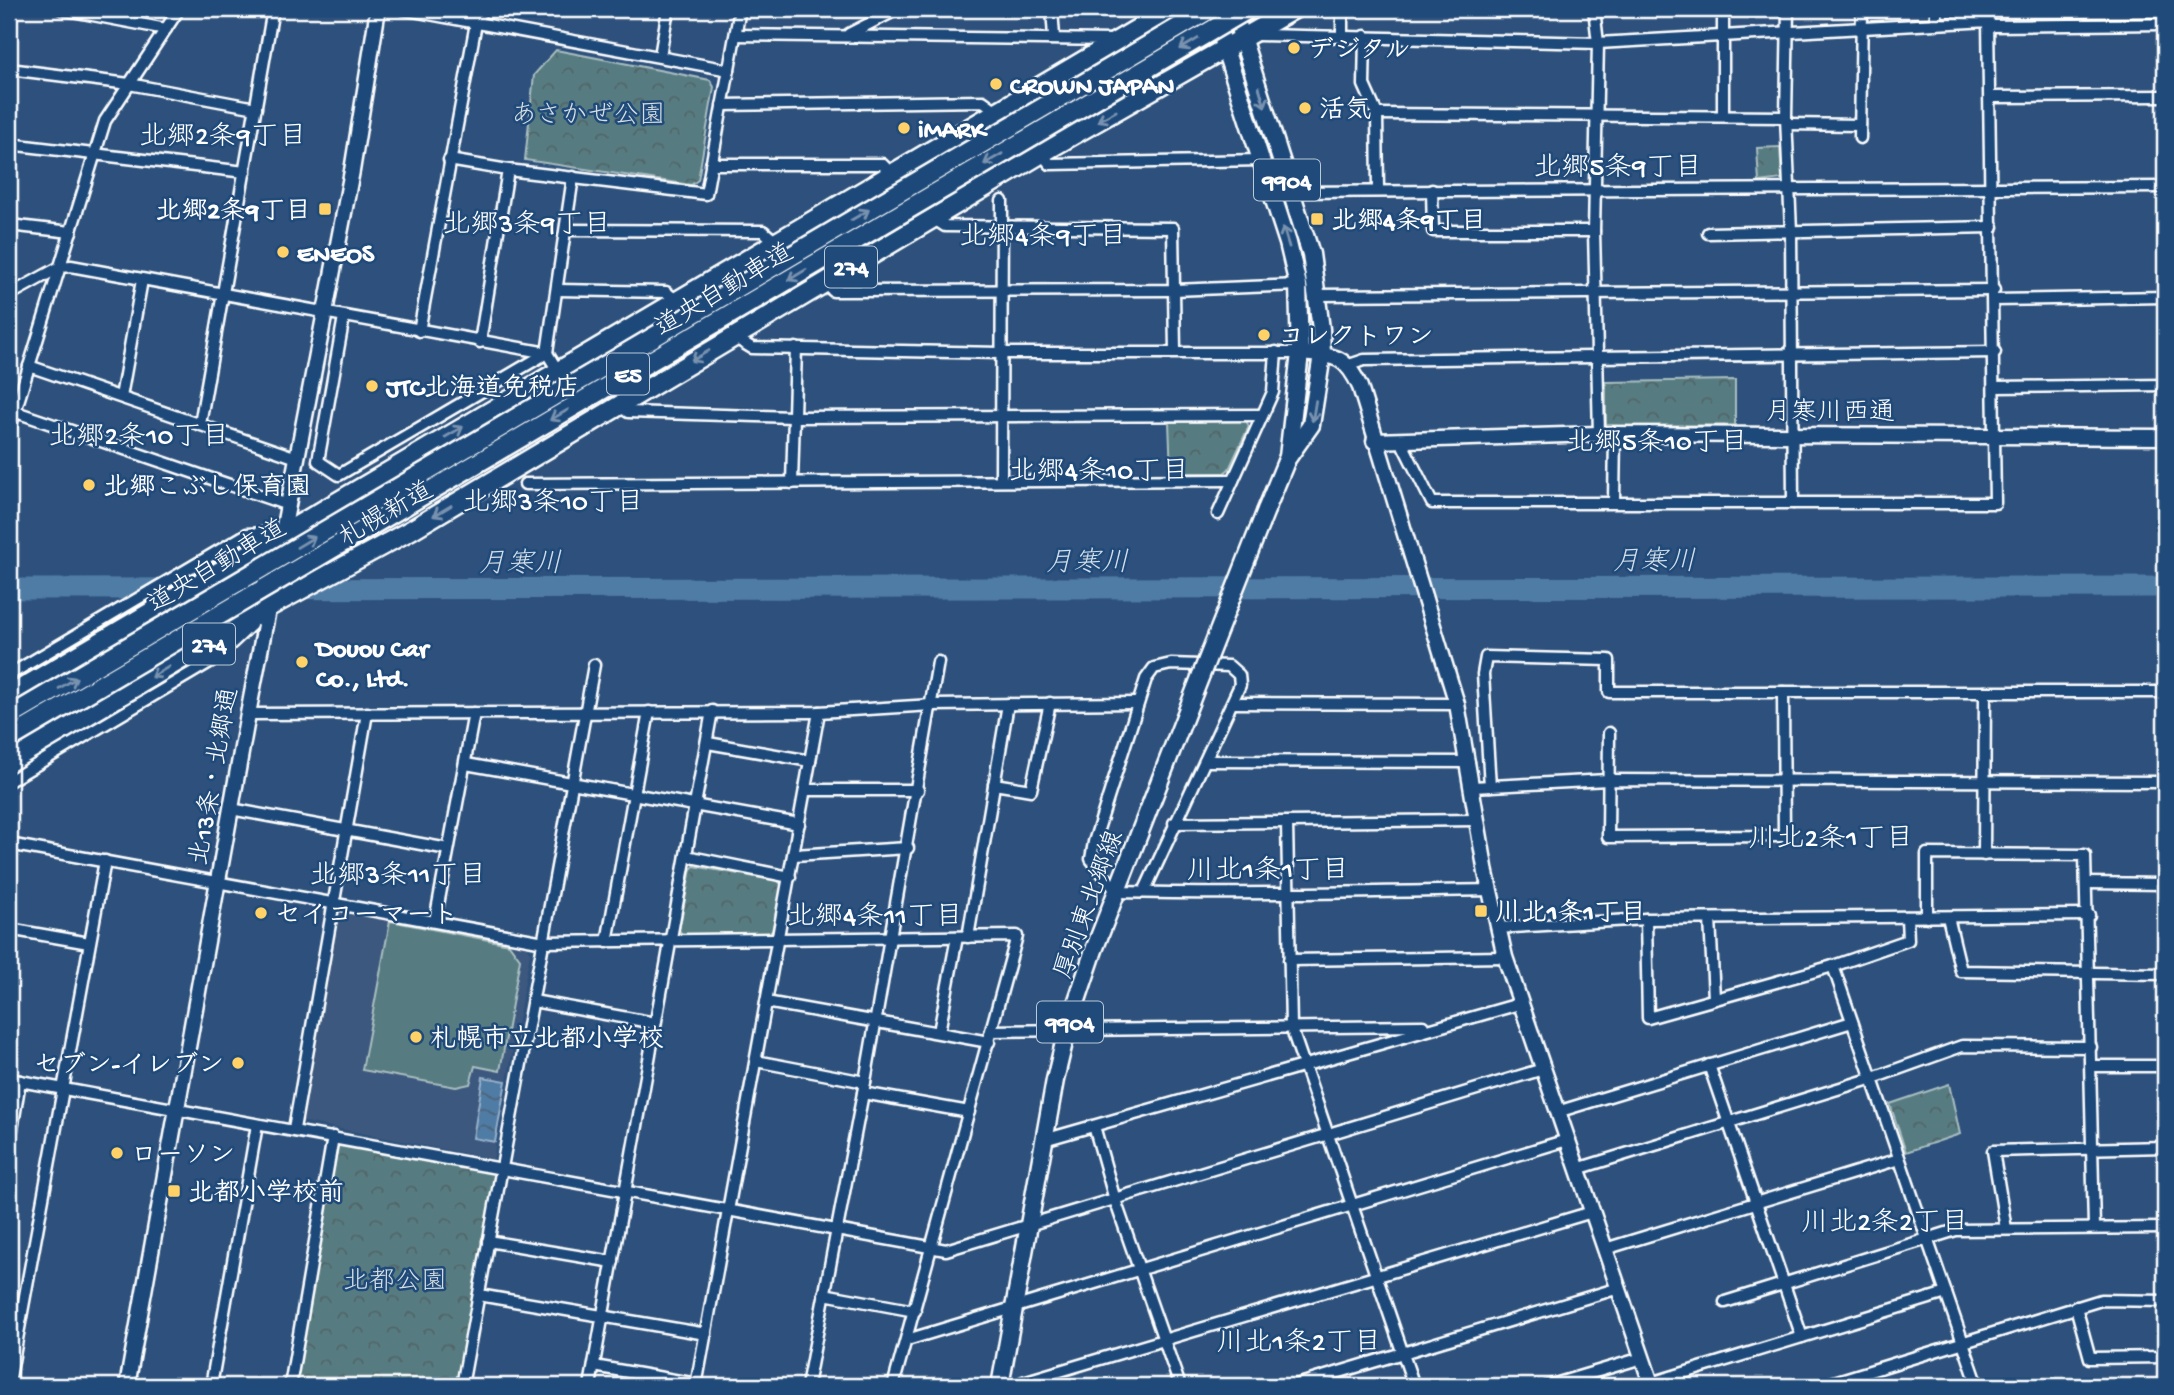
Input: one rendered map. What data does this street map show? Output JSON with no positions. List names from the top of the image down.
{
  "streets": {
    "highway": [
      "274",
      "道央自動車道",
      "E5",
      "札幌新道"
    ],
    "main road": ["9904", "厚別東北郷線"],
    "street": ["月寒川西通", "北13条・北郷通"]
  },
  "crossings": [
    ["道央自動車道", "厚別東北郷線"],
    ["札幌新道", "北13条・北郷通"],
    ["札幌新道", "厚別東北郷線"]
  ],
  "districts": [
    "北郷2条9丁目",
    "北郷5条9丁目",
    "北郷3条9丁目",
    "北郷4条9丁目",
    "北郷2条10丁目",
    "北郷5条10丁目",
    "北郷4条10丁目",
    "北郷3条10丁目",
    "川北2条1丁目",
    "川北1条1丁目",
    "北郷3条11丁目",
    "北郷4条11丁目",
    "川北2条2丁目",
    "川北1条2丁目"
  ],
  "water": ["月寒川"],
  "parks": ["あさかぜ公園", "北都公園"],
  "places": {
    "other": [
      "デジタル",
      "CROWN JAPAN",
      "活気",
      "iMARK",
      "ENEOS",
      "コレクトワン",
      "JTC北海道免税店",
      "北郷こぶし保育園",
      "Douou Car Co., Ltd.",
      "セイコーマート",
      "札幌市立北都小学校",
      "セブン-イレブン",
      "ローソン"
    ],
    "transit": [
      "北郷2条9丁目",
      "北郷4条9丁目",
      "川北1条1丁目",
      "北都小学校前"
    ]
  }
}
